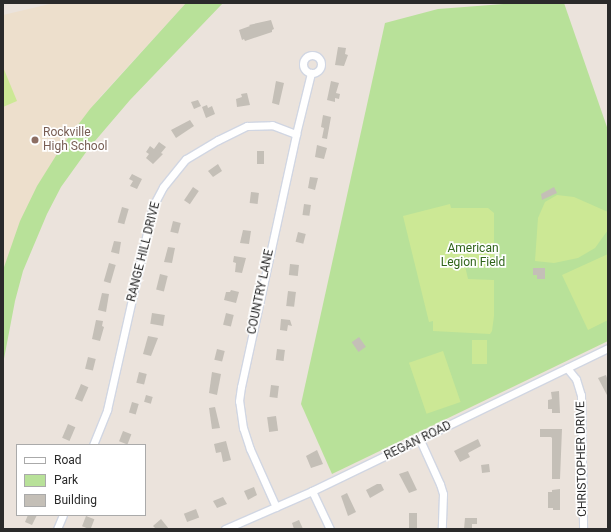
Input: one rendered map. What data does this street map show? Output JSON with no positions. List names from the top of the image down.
{
  "streets": {
    "street": [
      "RANGE HILL DRIVE",
      "COUNTRY LANE",
      "REGAN ROAD",
      "CHRISTOPHER DRIVE"
    ]
  },
  "crossings": [
    ["RANGE HILL DRIVE", "COUNTRY LANE"],
    ["COUNTRY LANE", "REGAN ROAD"],
    ["REGAN ROAD", "CHRISTOPHER DRIVE"]
  ],
  "parks": ["American Legion Field"],
  "places": ["Rockville High School"],
  "legend": ["Road", "Park", "Building"]
}
